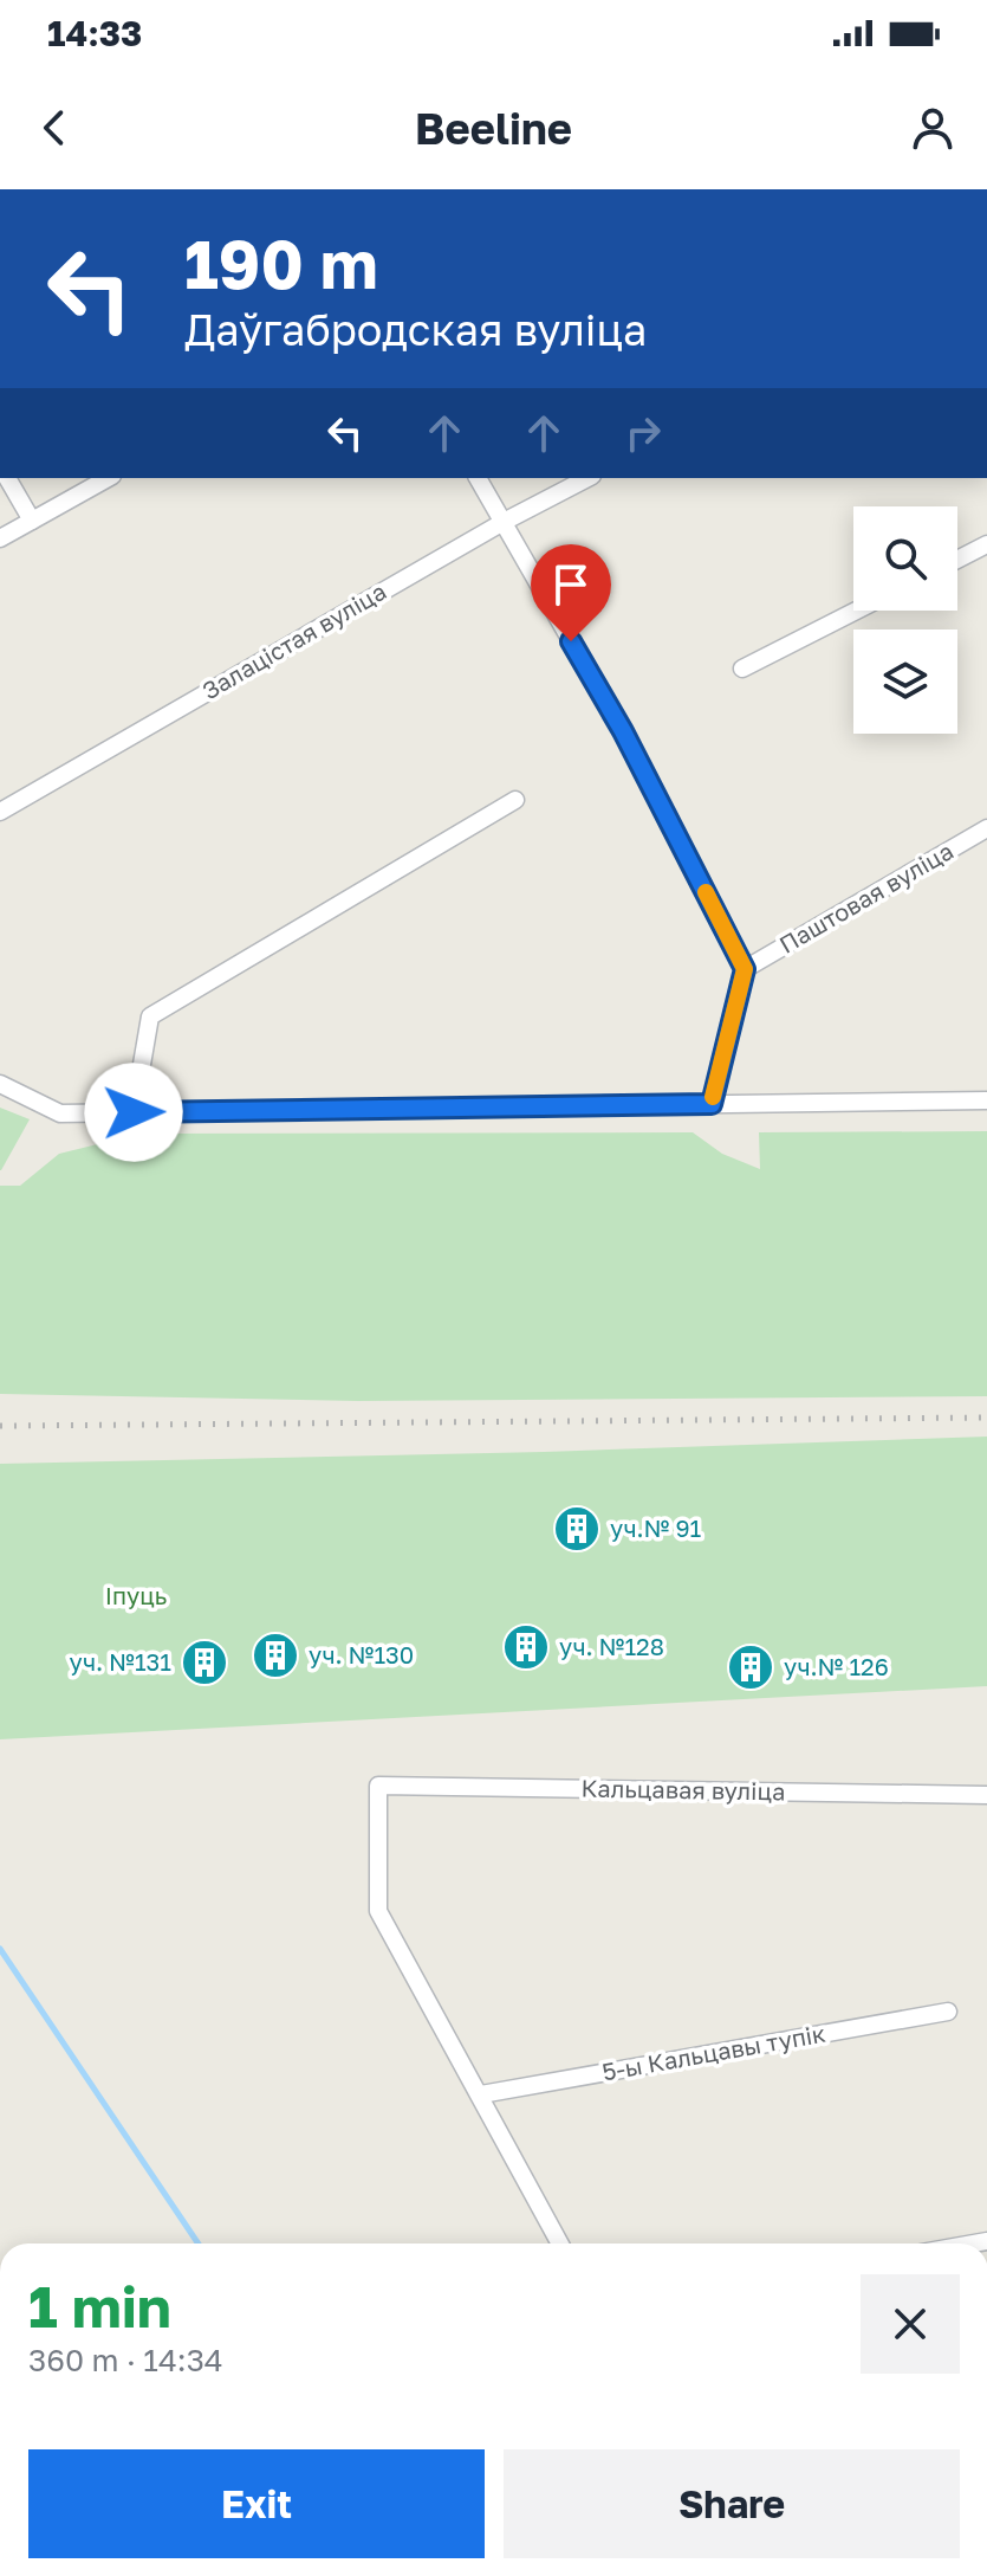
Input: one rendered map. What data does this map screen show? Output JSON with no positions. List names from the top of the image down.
{
  "streets": {
    "street": [
      "Залацістая вуліца",
      "Паштовая вуліца",
      "Кальцавая вуліца",
      "5-ы Кальцавы тупік"
    ]
  },
  "crossings": [
    ["Кальцавая вуліца", "5-ы Кальцавы тупік"]
  ],
  "parks": ["Іпуць"],
  "places": {
    "building": [
      "уч.№ 91",
      "уч. №128",
      "уч. №130",
      "уч. №131",
      "уч.№ 126"
    ]
  },
  "page": {
    "status": "14:33",
    "header": "Beeline",
    "turn": ["190 m", "Даўгабродская вуліца"],
    "heading": ["1 min", "360 m · 14:34"],
    "buttons": ["Exit", "Share"]
  }
}
